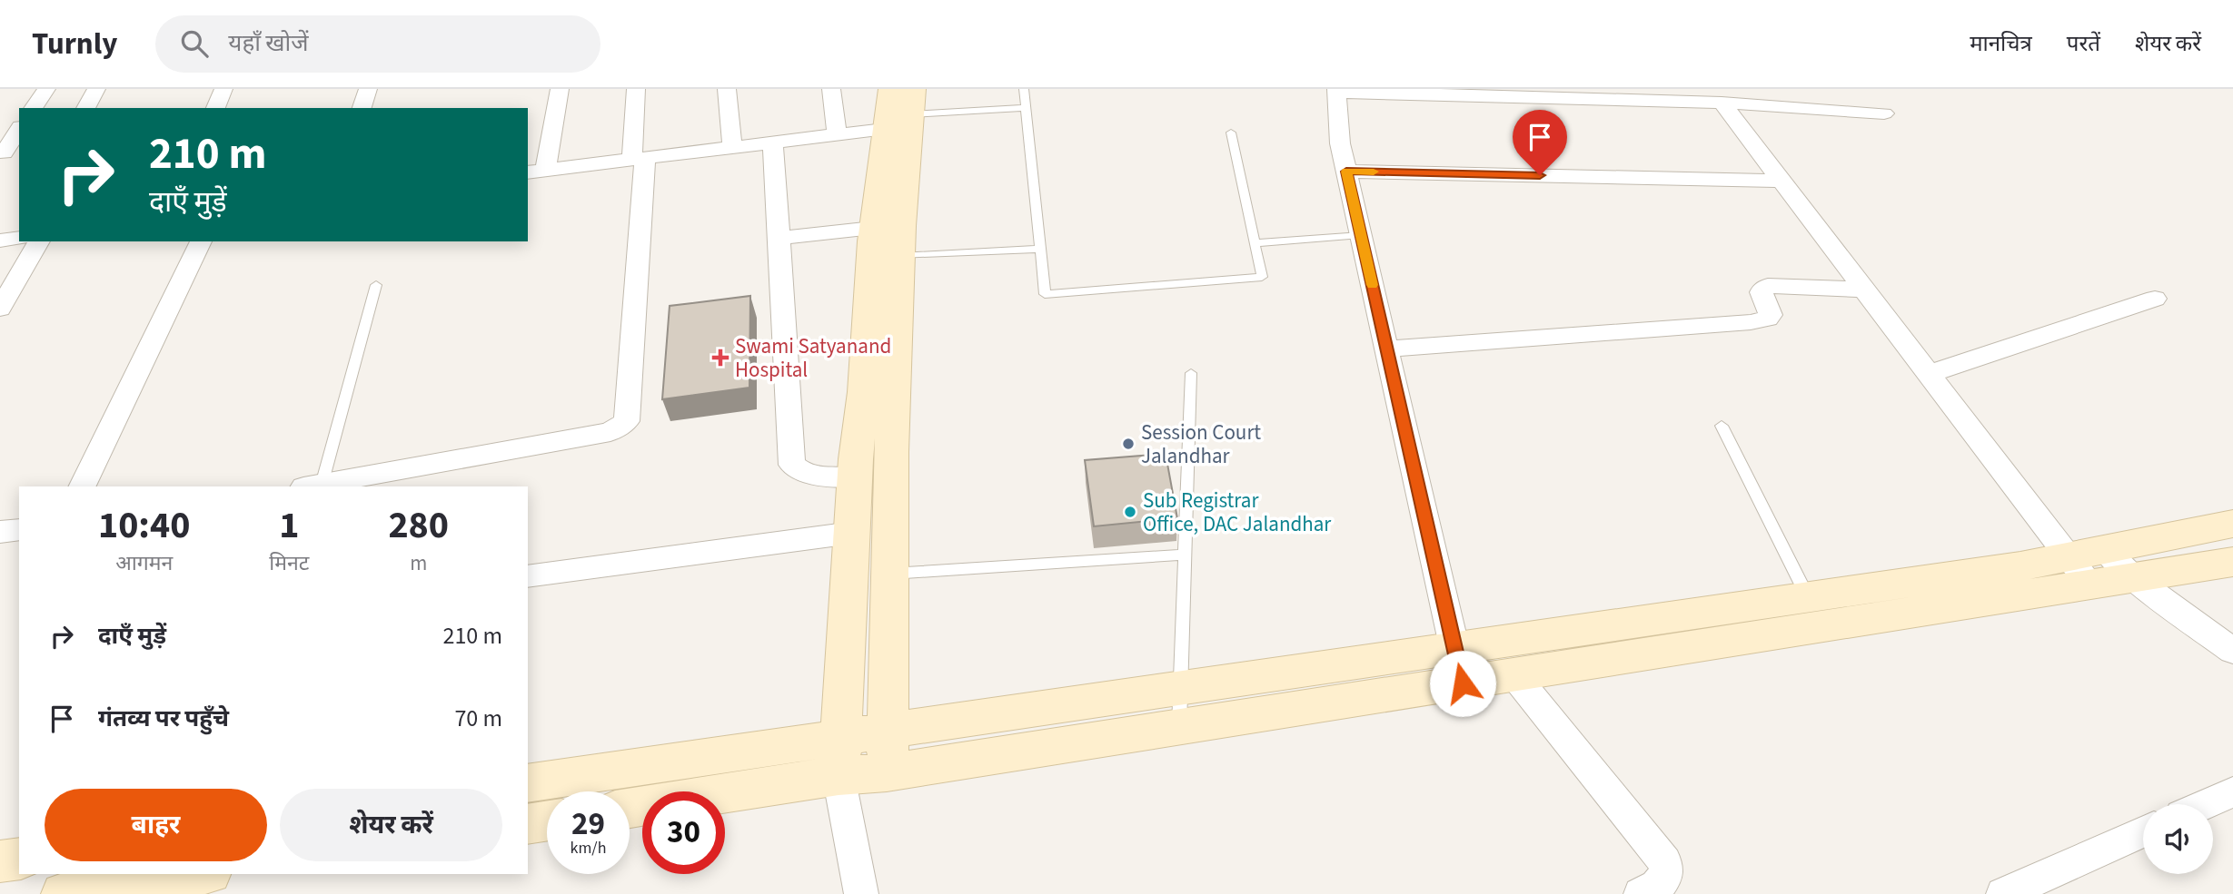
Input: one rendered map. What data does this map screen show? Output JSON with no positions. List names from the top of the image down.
{
  "places": {
    "health": ["Swami Satyanand Hospital"],
    "other": ["Session Court Jalandhar", "Sub Registrar Office, DAC Jalandhar"]
  },
  "page": {
    "header": "Turnly",
    "search": "यहाँ खोजें",
    "nav": ["मानचित्र", "परतें", "शेयर करें"],
    "turn": ["210 m", "दाएँ मुड़ें"],
    "eta": [
      "10:40",
      "आगमन",
      "1",
      "मिनट",
      "280",
      "m"
    ],
    "list": [
      {
        "name": "दाएँ मुड़ें",
        "value": "210 m"
      },
      {
        "name": "गंतव्य पर पहुँचे",
        "value": "70 m"
      }
    ],
    "buttons": ["बाहर", "शेयर करें"],
    "speed": "29 km/h",
    "limit": "30"
  }
}
